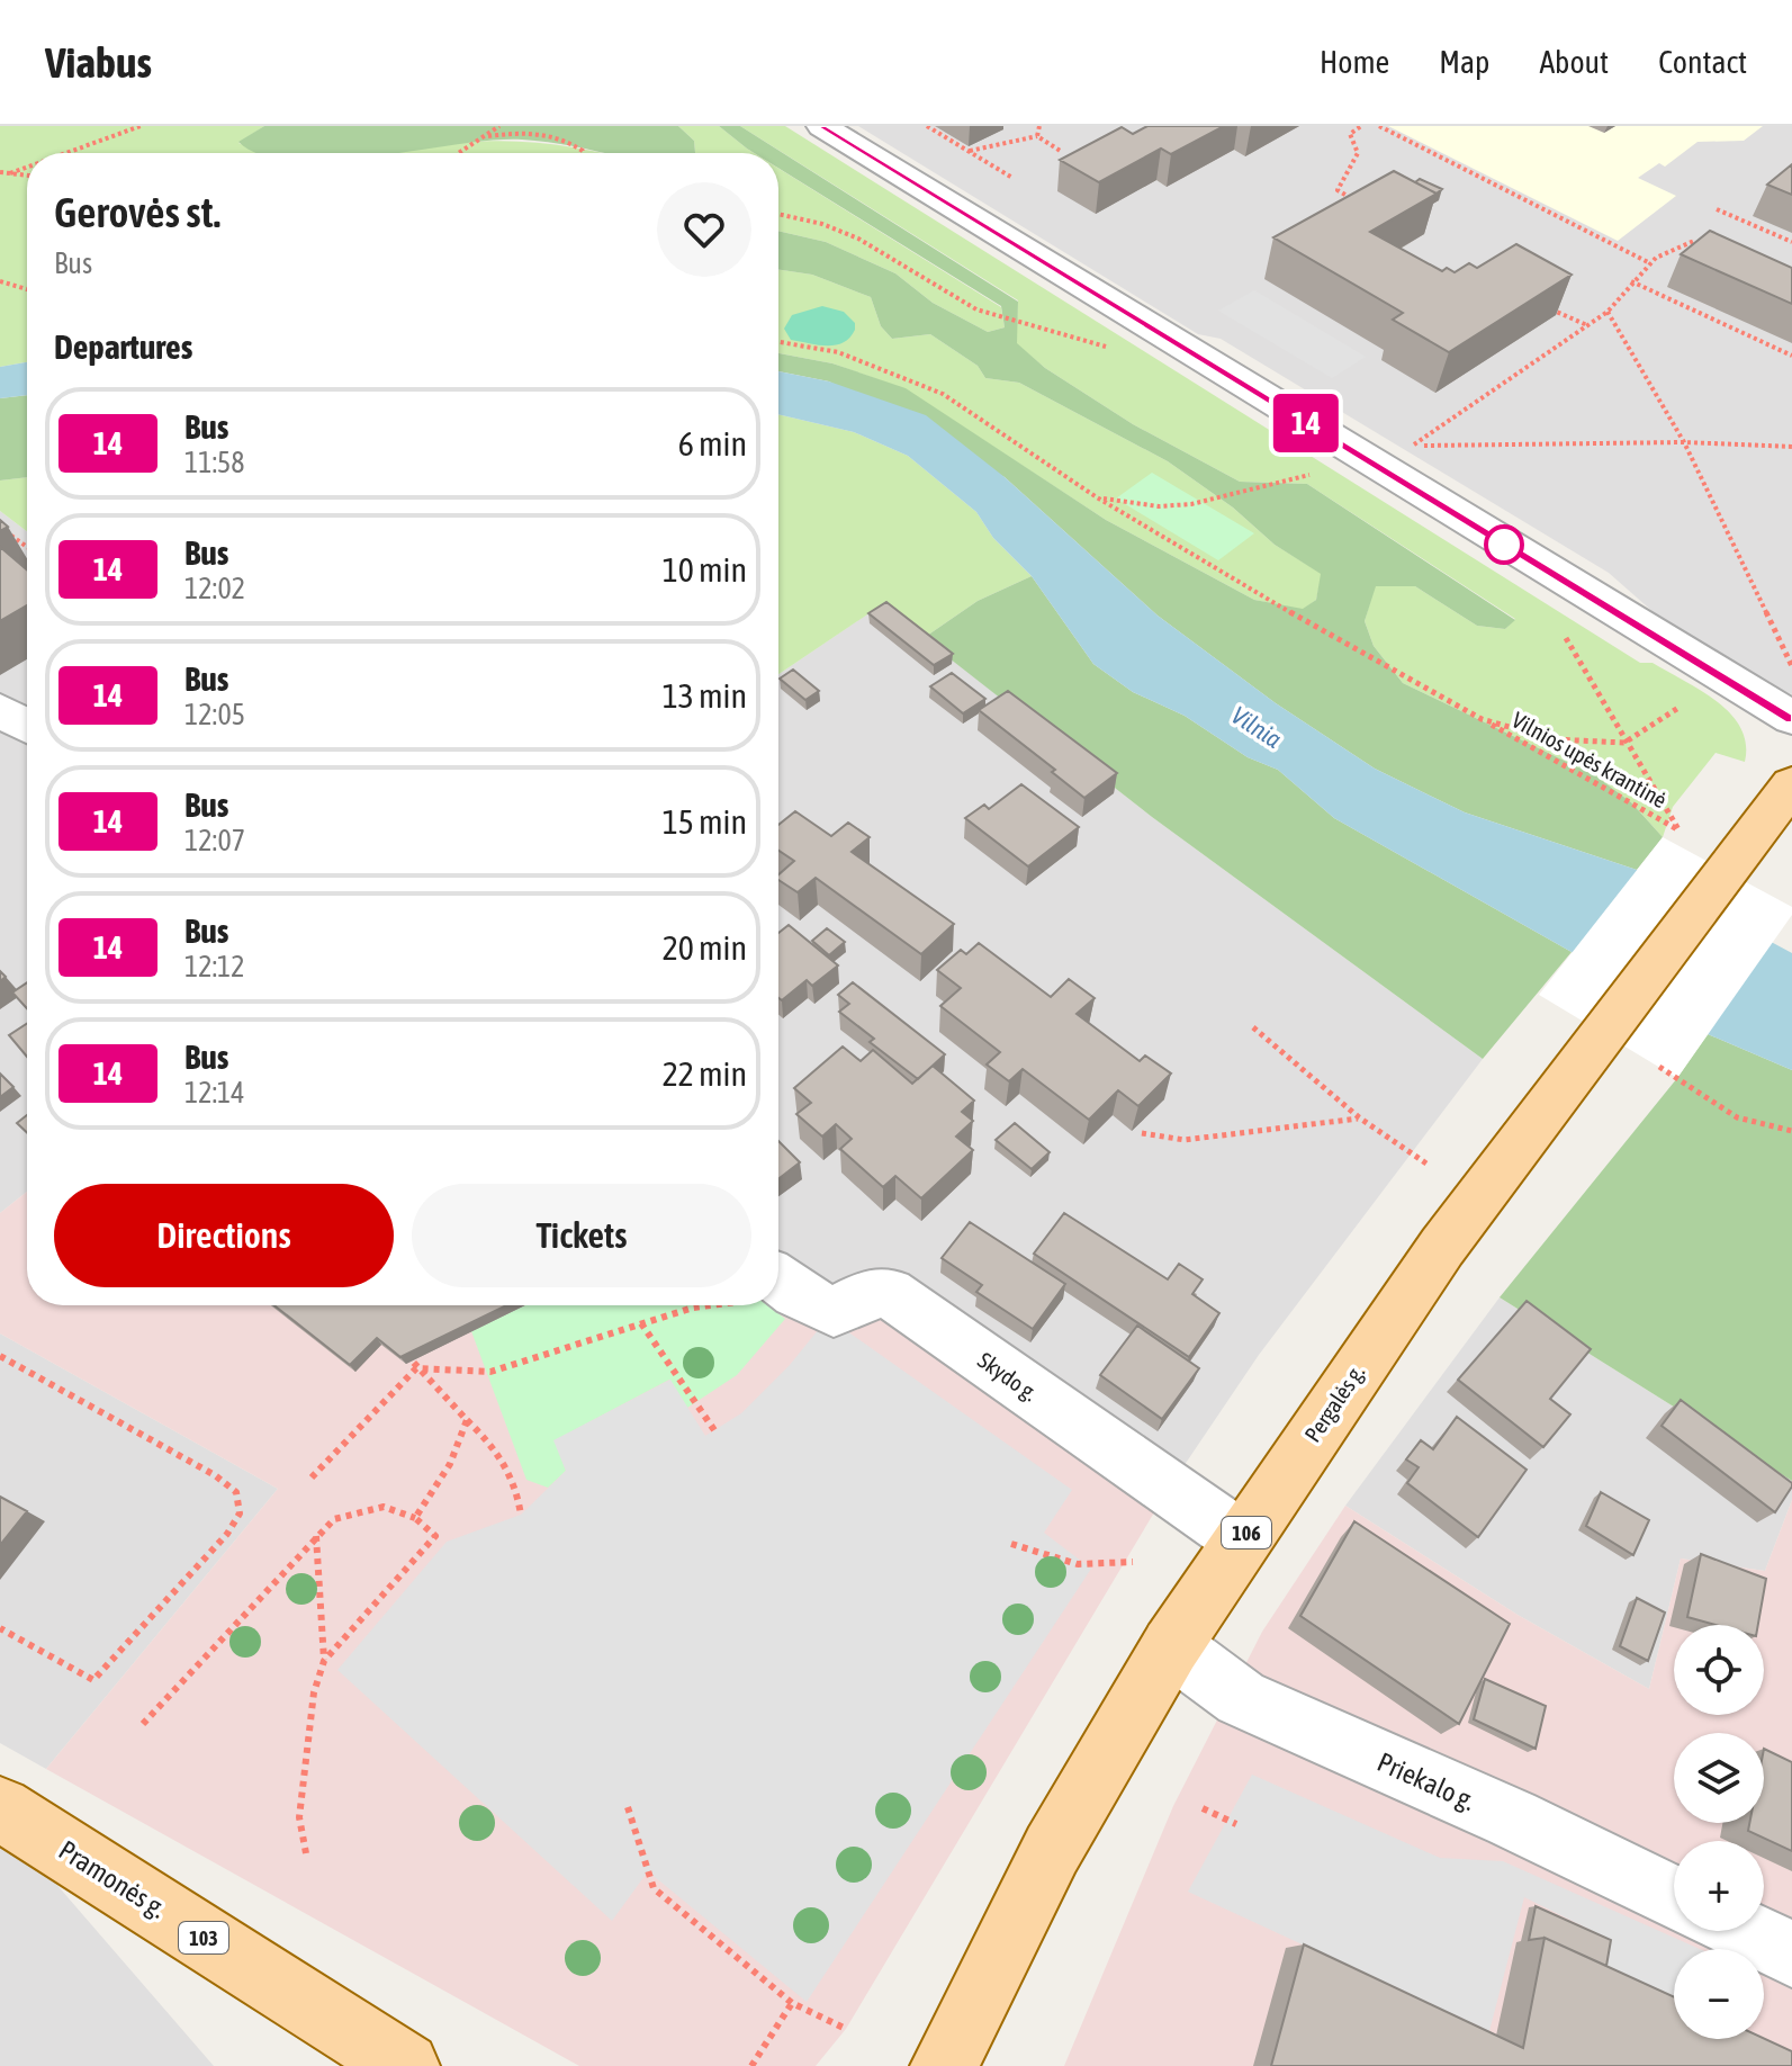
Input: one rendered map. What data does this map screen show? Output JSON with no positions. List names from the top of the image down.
{
  "streets": {
    "main road": [
      "Pergalės g.",
      "106",
      "Pramonės g.",
      "103"
    ],
    "street": ["Skydo g.", "Priekalo g."],
    "path": ["Vilnios upės krantinė"]
  },
  "crossings": [
    ["Skydo g.", "Pergalės g."],
    ["Pergalės g.", "Priekalo g."]
  ],
  "water": ["Vilnia"],
  "lines": ["bus line 14"],
  "page": {
    "header": "Viabus",
    "nav": [
      "Home",
      "Map",
      "About",
      "Contact"
    ],
    "on_map": "14",
    "heading": [
      ["Gerovės st.", "Bus"],
      "Departures"
    ],
    "list": [
      {
        "mark": "14",
        "name": "Bus",
        "note": "11:58",
        "value": "6 min"
      },
      {
        "mark": "14",
        "name": "Bus",
        "note": "12:02",
        "value": "10 min"
      },
      {
        "mark": "14",
        "name": "Bus",
        "note": "12:05",
        "value": "13 min"
      },
      {
        "mark": "14",
        "name": "Bus",
        "note": "12:07",
        "value": "15 min"
      },
      {
        "mark": "14",
        "name": "Bus",
        "note": "12:12",
        "value": "20 min"
      },
      {
        "mark": "14",
        "name": "Bus",
        "note": "12:14",
        "value": "22 min"
      }
    ],
    "buttons": ["Directions", "Tickets"],
    "map_buttons": ["+", "−"]
  }
}
